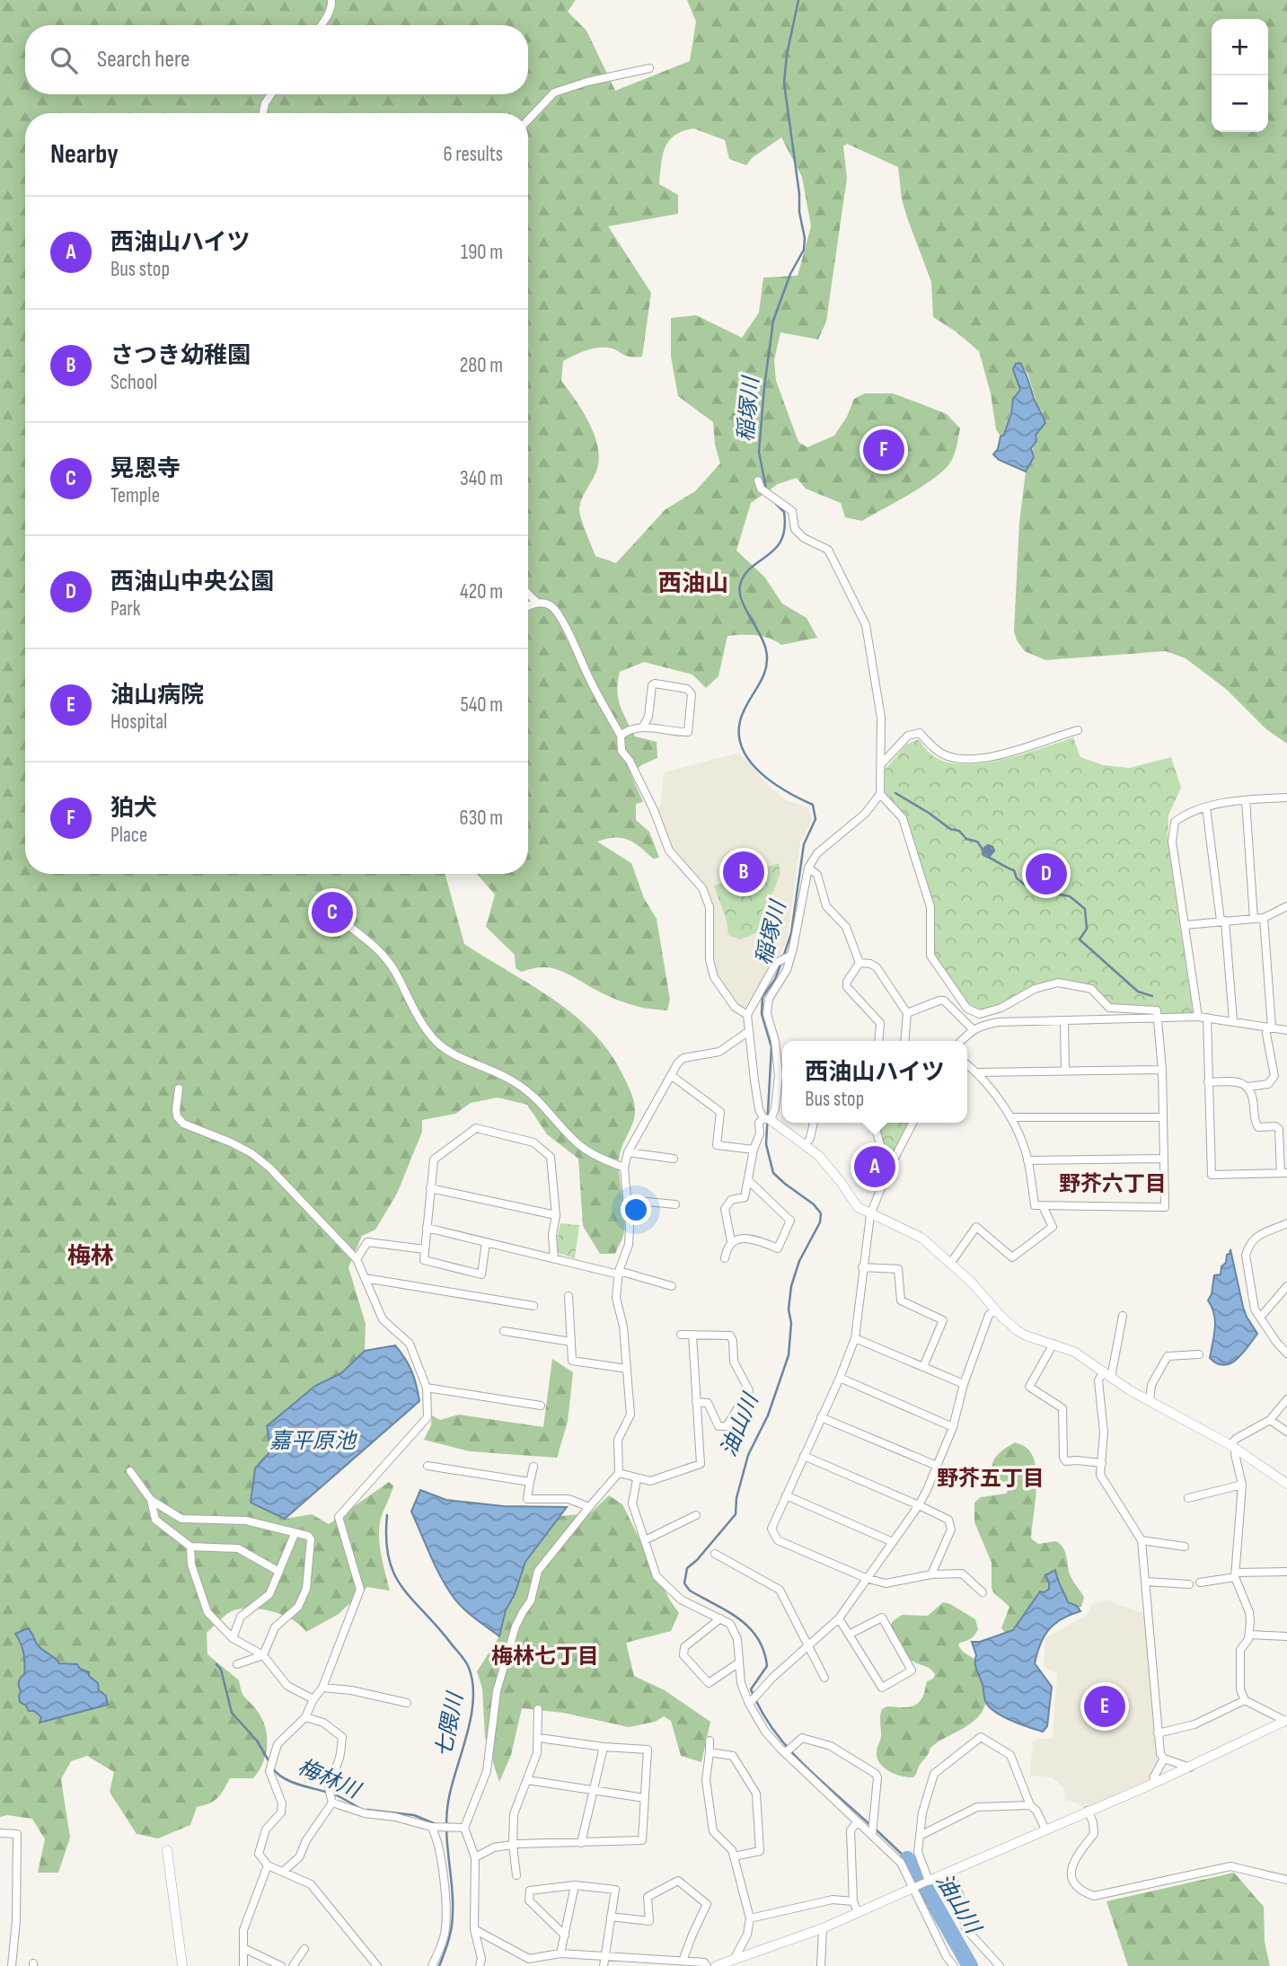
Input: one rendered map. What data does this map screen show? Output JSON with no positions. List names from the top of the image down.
{
  "districts": [
    "西油山",
    "野芥六丁目",
    "梅林",
    "野芥五丁目",
    "梅林七丁目"
  ],
  "water": [
    "稲塚川",
    "油山川",
    "嘉平原池",
    "七隈川",
    "梅林川"
  ],
  "page": {
    "map_buttons": ["+", "−"],
    "search": "Search here",
    "heading": ["Nearby", "6 results"],
    "list": [
      {
        "mark": "A",
        "name": "西油山ハイツ",
        "note": "Bus stop",
        "value": "190 m"
      },
      {
        "mark": "B",
        "name": "さつき幼稚園",
        "note": "School",
        "value": "280 m"
      },
      {
        "mark": "C",
        "name": "晃恩寺",
        "note": "Temple",
        "value": "340 m"
      },
      {
        "mark": "D",
        "name": "西油山中央公園",
        "note": "Park",
        "value": "420 m"
      },
      {
        "mark": "E",
        "name": "油山病院",
        "note": "Hospital",
        "value": "540 m"
      },
      {
        "mark": "F",
        "name": "狛犬",
        "note": "Place",
        "value": "630 m"
      }
    ],
    "pins": [
      "F",
      "B",
      "D",
      "C",
      "A",
      "E"
    ],
    "popup": ["西油山ハイツ", "Bus stop"]
  }
}
